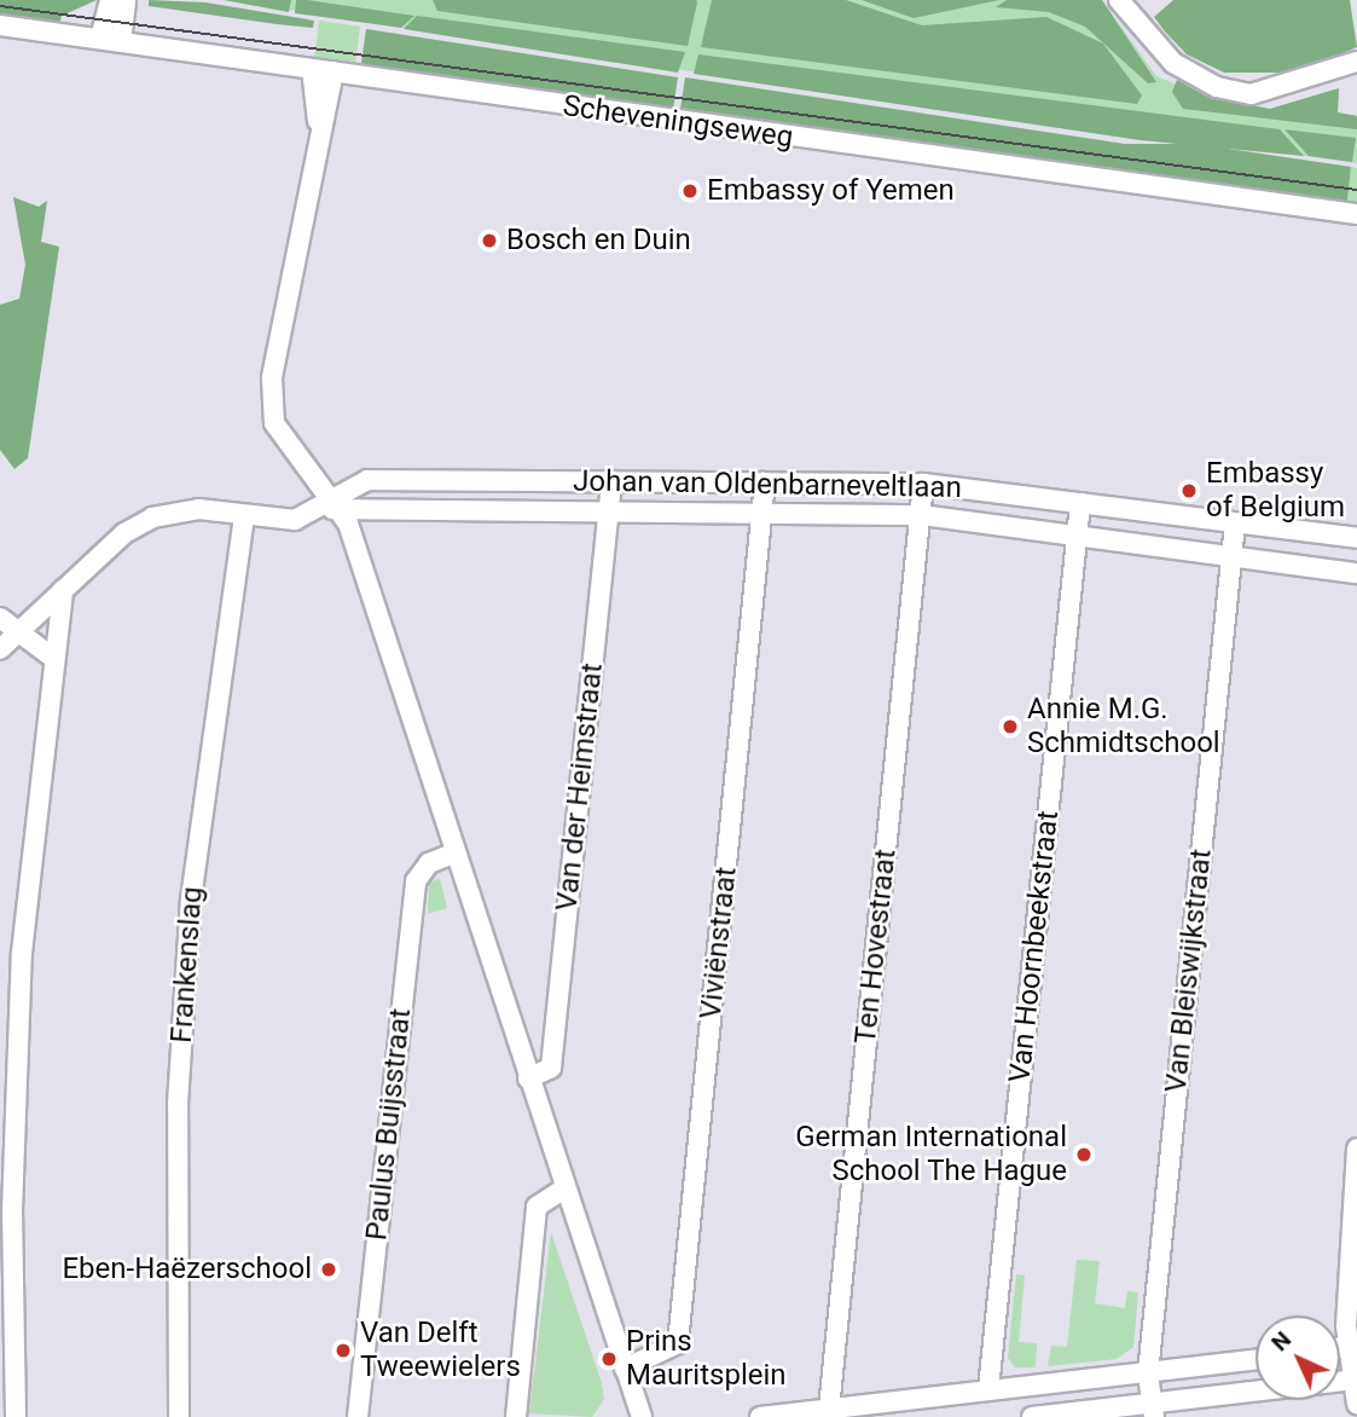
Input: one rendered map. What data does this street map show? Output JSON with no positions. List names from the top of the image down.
{
  "streets": {
    "street": [
      "Scheveningseweg",
      "Johan van Oldenbarneveltlaan",
      "Van der Heimstraat",
      "Viviënstraat",
      "Ten Hovestraat",
      "Van Hoornbeekstraat",
      "Frankenslag",
      "Van Bleiswijkstraat",
      "Paulus Buijsstraat"
    ]
  },
  "crossings": [
    ["Johan van Oldenbarneveltlaan", "Van der Heimstraat"],
    ["Johan van Oldenbarneveltlaan", "Viviënstraat"],
    ["Johan van Oldenbarneveltlaan", "Ten Hovestraat"],
    ["Johan van Oldenbarneveltlaan", "Van Hoornbeekstraat"],
    ["Johan van Oldenbarneveltlaan", "Frankenslag"],
    ["Johan van Oldenbarneveltlaan", "Van Bleiswijkstraat"]
  ],
  "places": [
    "Embassy of Yemen",
    "Bosch en Duin",
    "Embassy of Belgium",
    "Annie M.G. Schmidtschool",
    "German International School The Hague",
    "Eben-Haëzerschool",
    "Van Delft Tweewielers",
    "Prins Mauritsplein"
  ],
  "north": "top left"
}
